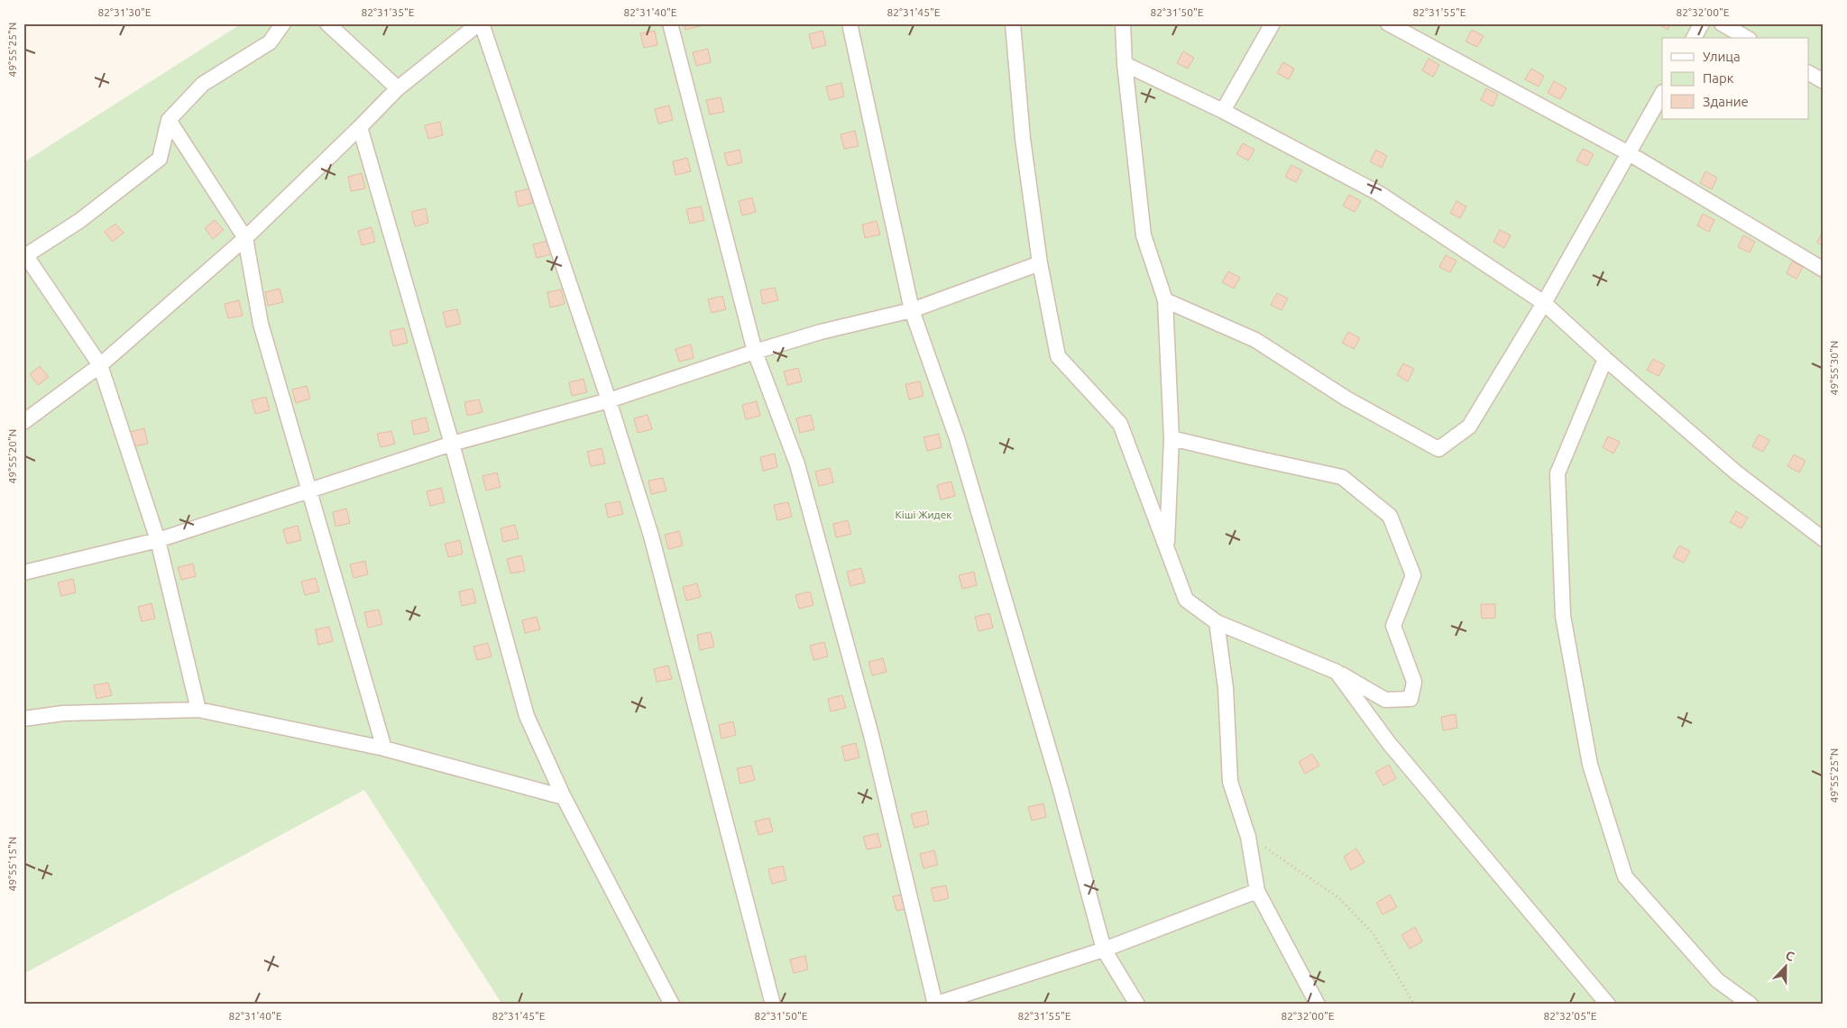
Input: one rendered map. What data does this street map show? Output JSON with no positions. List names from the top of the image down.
{
  "parks": ["Кіші Жидек"],
  "legend": ["Улица", "Парк", "Здание"],
  "north": "top",
  "coordinates": [
    "82°31'30\"E",
    "82°31'35\"E",
    "82°31'40\"E",
    "82°31'45\"E",
    "82°31'50\"E",
    "82°31'55\"E",
    "82°32'00\"E",
    "49°55'25\"N",
    "49°55'30\"N",
    "49°55'20\"N",
    "49°55'15\"N",
    "82°32'05\"E"
  ]
}
